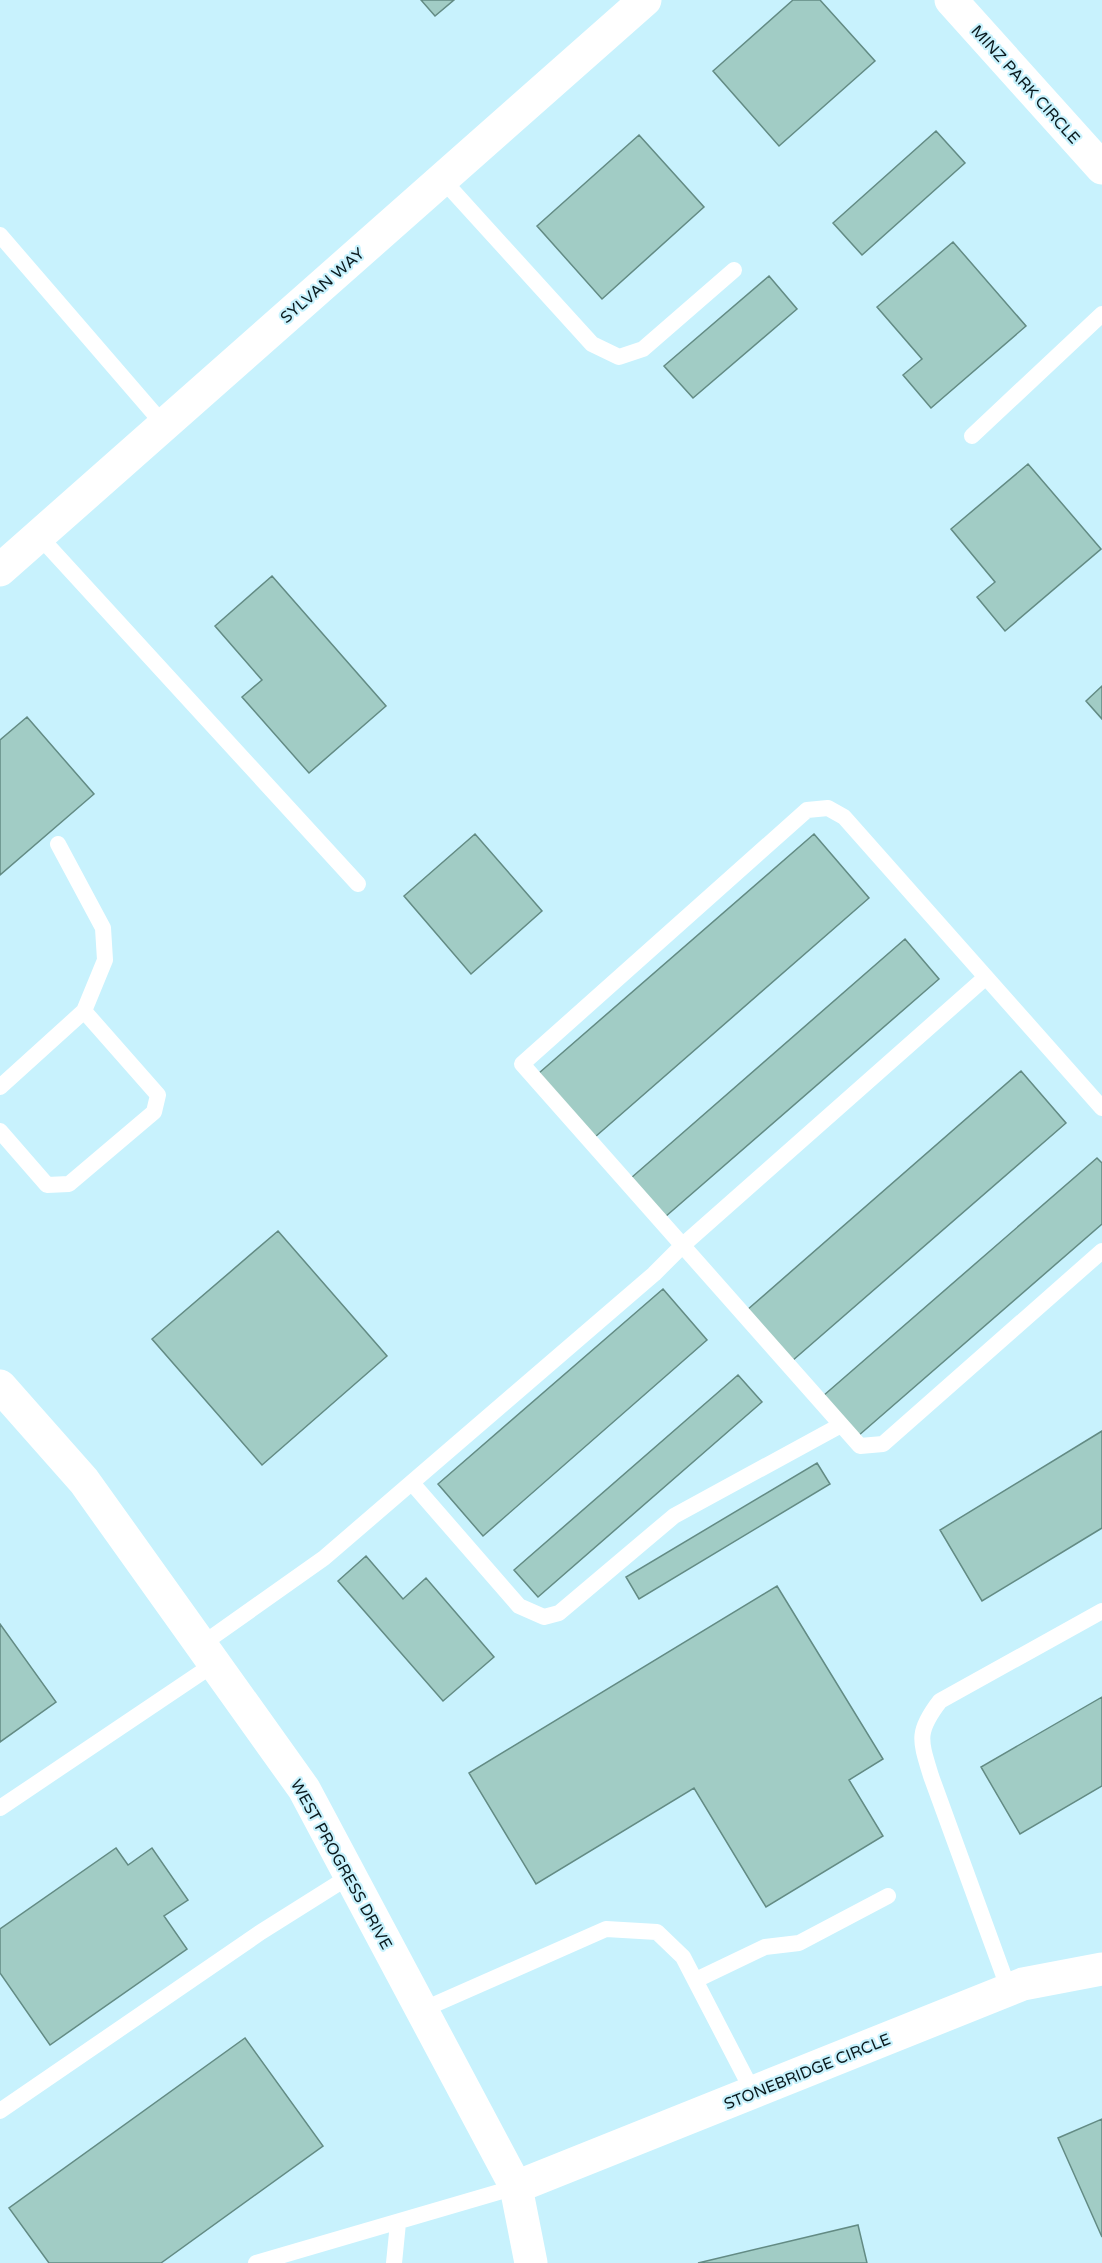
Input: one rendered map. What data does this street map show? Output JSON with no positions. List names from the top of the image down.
{
  "streets": {
    "street": [
      "MINZ PARK CIRCLE",
      "SYLVAN WAY",
      "WEST PROGRESS DRIVE",
      "STONEBRIDGE CIRCLE"
    ]
  },
  "crossings": [
    ["WEST PROGRESS DRIVE", "STONEBRIDGE CIRCLE"]
  ]
}
